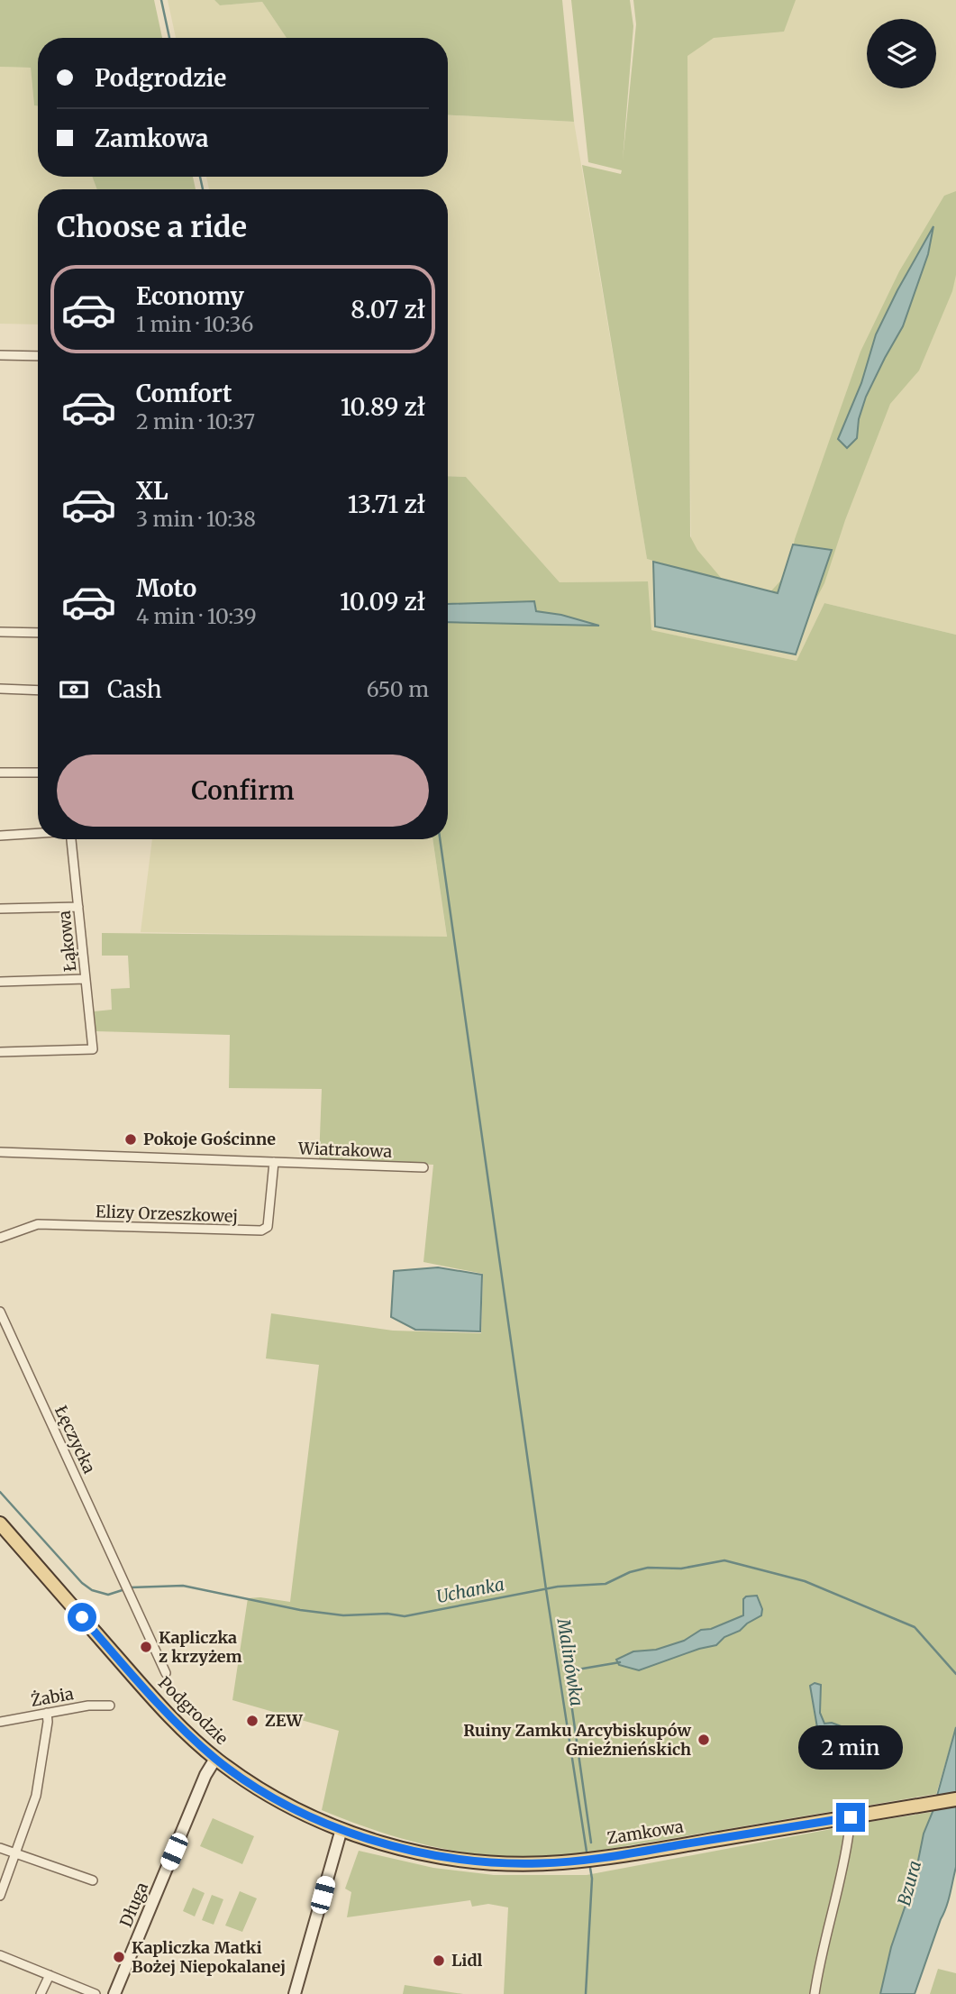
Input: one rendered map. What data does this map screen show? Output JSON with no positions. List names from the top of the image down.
{
  "streets": {
    "main road": ["Podgrodzie", "Zamkowa"],
    "street": [
      "Łąkowa",
      "Wiatrakowa",
      "Elizy Orzeszkowej",
      "Łęczycka",
      "Żabia",
      "Długa"
    ]
  },
  "crossings": [
    ["Wiatrakowa", "Elizy Orzeszkowej"],
    ["Podgrodzie", "Zamkowa"],
    ["Podgrodzie", "Długa"]
  ],
  "water": ["Uchanka", "Malinówka", "Bzura"],
  "places": [
    "Pokoje Gościnne",
    "Kapliczka z krzyżem",
    "ZEW",
    "Ruiny Zamku Arcybiskupów Gnieźnieńskich",
    "Kapliczka Matki Bożej Niepokalanej",
    "Lidl"
  ],
  "page": {
    "banner": ["Podgrodzie", "Zamkowa"],
    "heading": "Choose a ride",
    "list": [
      {
        "name": "Economy",
        "note": "1 min · 10:36",
        "value": "8.07 zł"
      },
      {
        "name": "Comfort",
        "note": "2 min · 10:37",
        "value": "10.89 zł"
      },
      {
        "name": "XL",
        "note": "3 min · 10:38",
        "value": "13.71 zł"
      },
      {
        "name": "Moto",
        "note": "4 min · 10:39",
        "value": "10.09 zł"
      }
    ],
    "pay": ["Cash", "650 m"],
    "buttons": "Confirm",
    "bubble": "2 min"
  }
}
